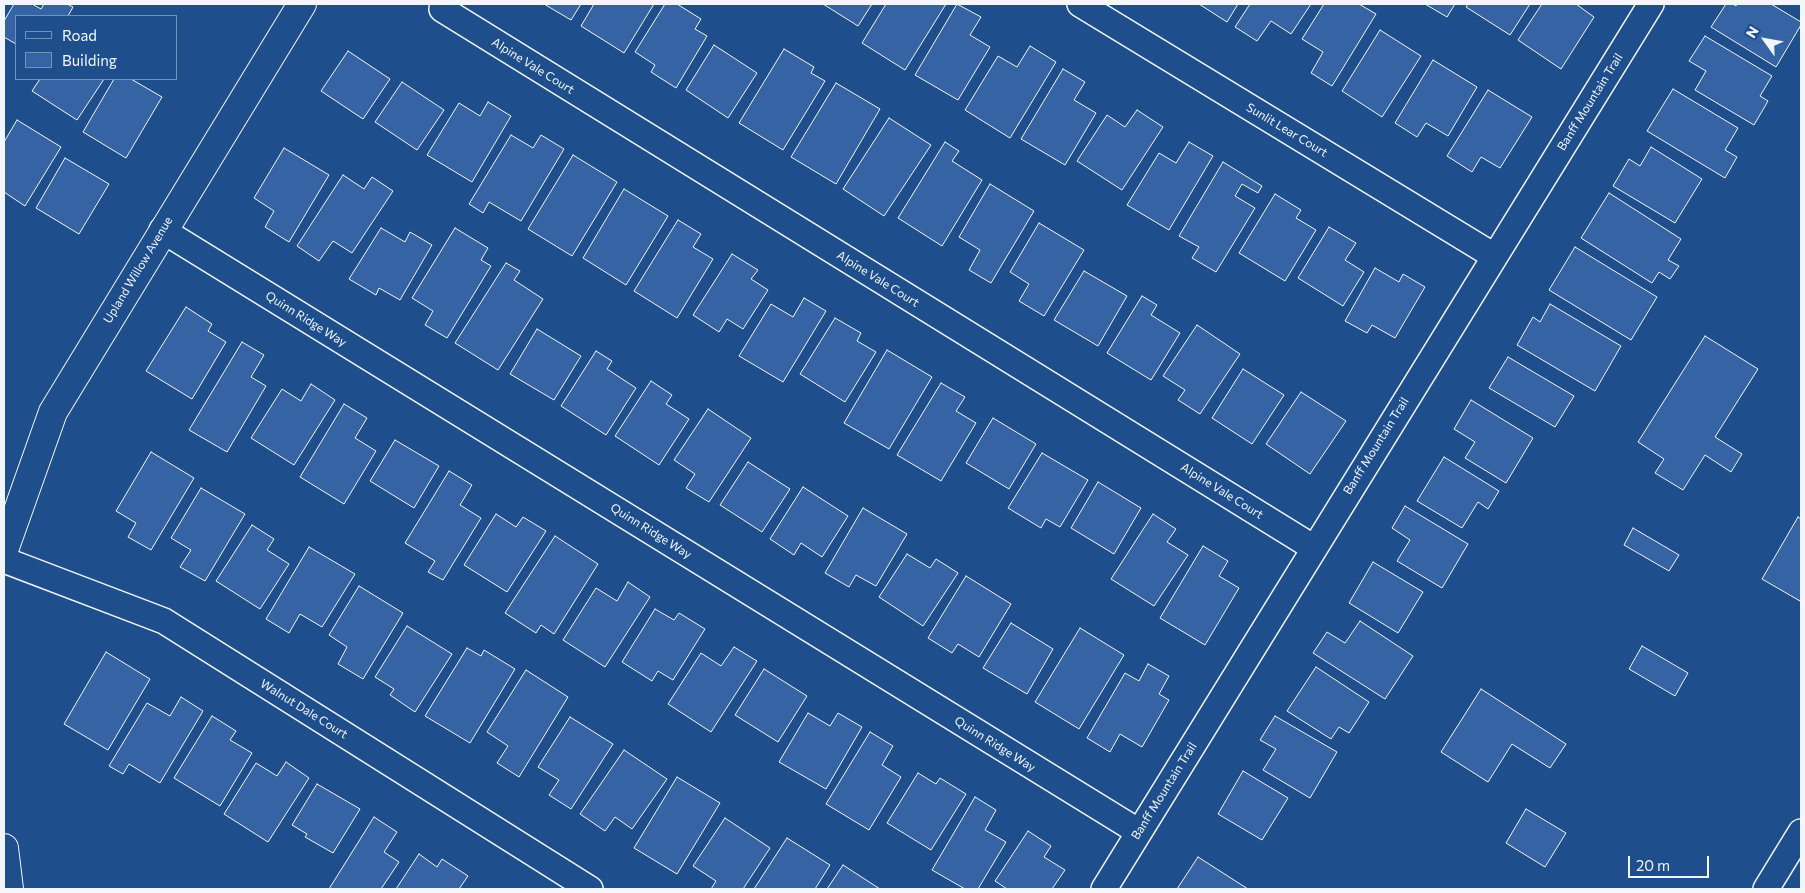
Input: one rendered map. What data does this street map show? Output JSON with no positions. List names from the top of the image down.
{
  "streets": {
    "street": [
      "Alpine Vale Court",
      "Banff Mountain Trail",
      "Sunlit Lear Court",
      "Upland Willow Avenue",
      "Quinn Ridge Way",
      "Walnut Dale Court"
    ]
  },
  "crossings": [
    ["Alpine Vale Court", "Banff Mountain Trail"],
    ["Banff Mountain Trail", "Sunlit Lear Court"],
    ["Banff Mountain Trail", "Quinn Ridge Way"],
    ["Upland Willow Avenue", "Quinn Ridge Way"]
  ],
  "legend": ["Road", "Building"],
  "scale_bar": "20 m",
  "north": "top left"
}
